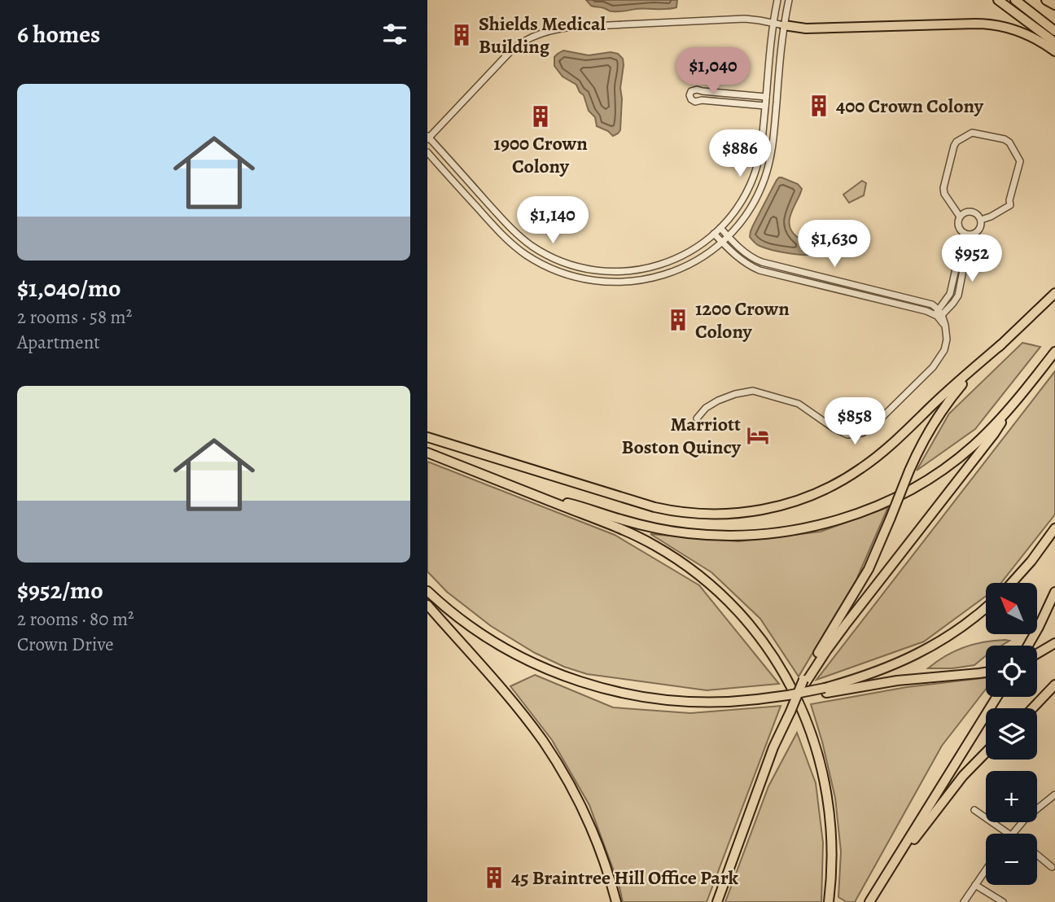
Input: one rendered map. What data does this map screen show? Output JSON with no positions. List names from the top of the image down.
{
  "places": {
    "building": [
      "Shields Medical Building",
      "400 Crown Colony",
      "1900 Crown Colony",
      "1200 Crown Colony",
      "45 Braintree Hill Office Park"
    ],
    "hotel": ["Marriott Boston Quincy"]
  },
  "north": "top left",
  "page": {
    "heading": "6 homes",
    "price": [
      "$1,040",
      "$886",
      "$1,140",
      "$1,630",
      "$952",
      "$858"
    ],
    "list": [
      {
        "name": "$1,040/mo",
        "note": "2 rooms · 58 m² · Apartment"
      },
      {
        "name": "$952/mo",
        "note": "2 rooms · 80 m² · Crown Drive"
      }
    ],
    "map_buttons": ["+", "−"]
  }
}
